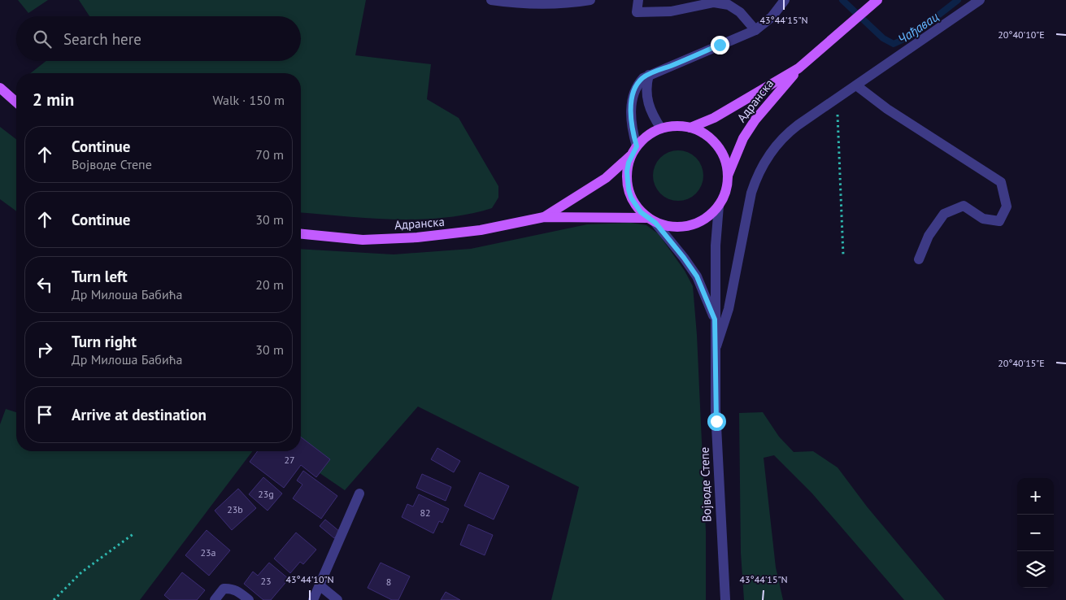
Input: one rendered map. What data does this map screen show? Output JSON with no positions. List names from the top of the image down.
{
  "streets": {
    "main road": ["Адранска"],
    "street": ["Војводе Степе"]
  },
  "crossings": [
    ["Адранска", "Војводе Степе"]
  ],
  "water": ["Чађавац"],
  "house_numbers": [
    "27",
    "23g",
    "23b",
    "82",
    "23a",
    "23",
    "8"
  ],
  "page": {
    "search": "Search here",
    "heading": ["2 min", "Walk · 150 m"],
    "list": [
      ["Continue", "Војводе Степе", "70 m"],
      ["Continue", "30 m"],
      ["Turn left", "Др Милоша Бабића", "20 m"],
      ["Turn right", "Др Милоша Бабића", "30 m"],
      "Arrive at destination"
    ],
    "map_buttons": ["+", "−"]
  },
  "coordinates": [
    "43°44'15\"N",
    "20°40'10\"E",
    "20°40'15\"E",
    "43°44'10\"N"
  ]
}
